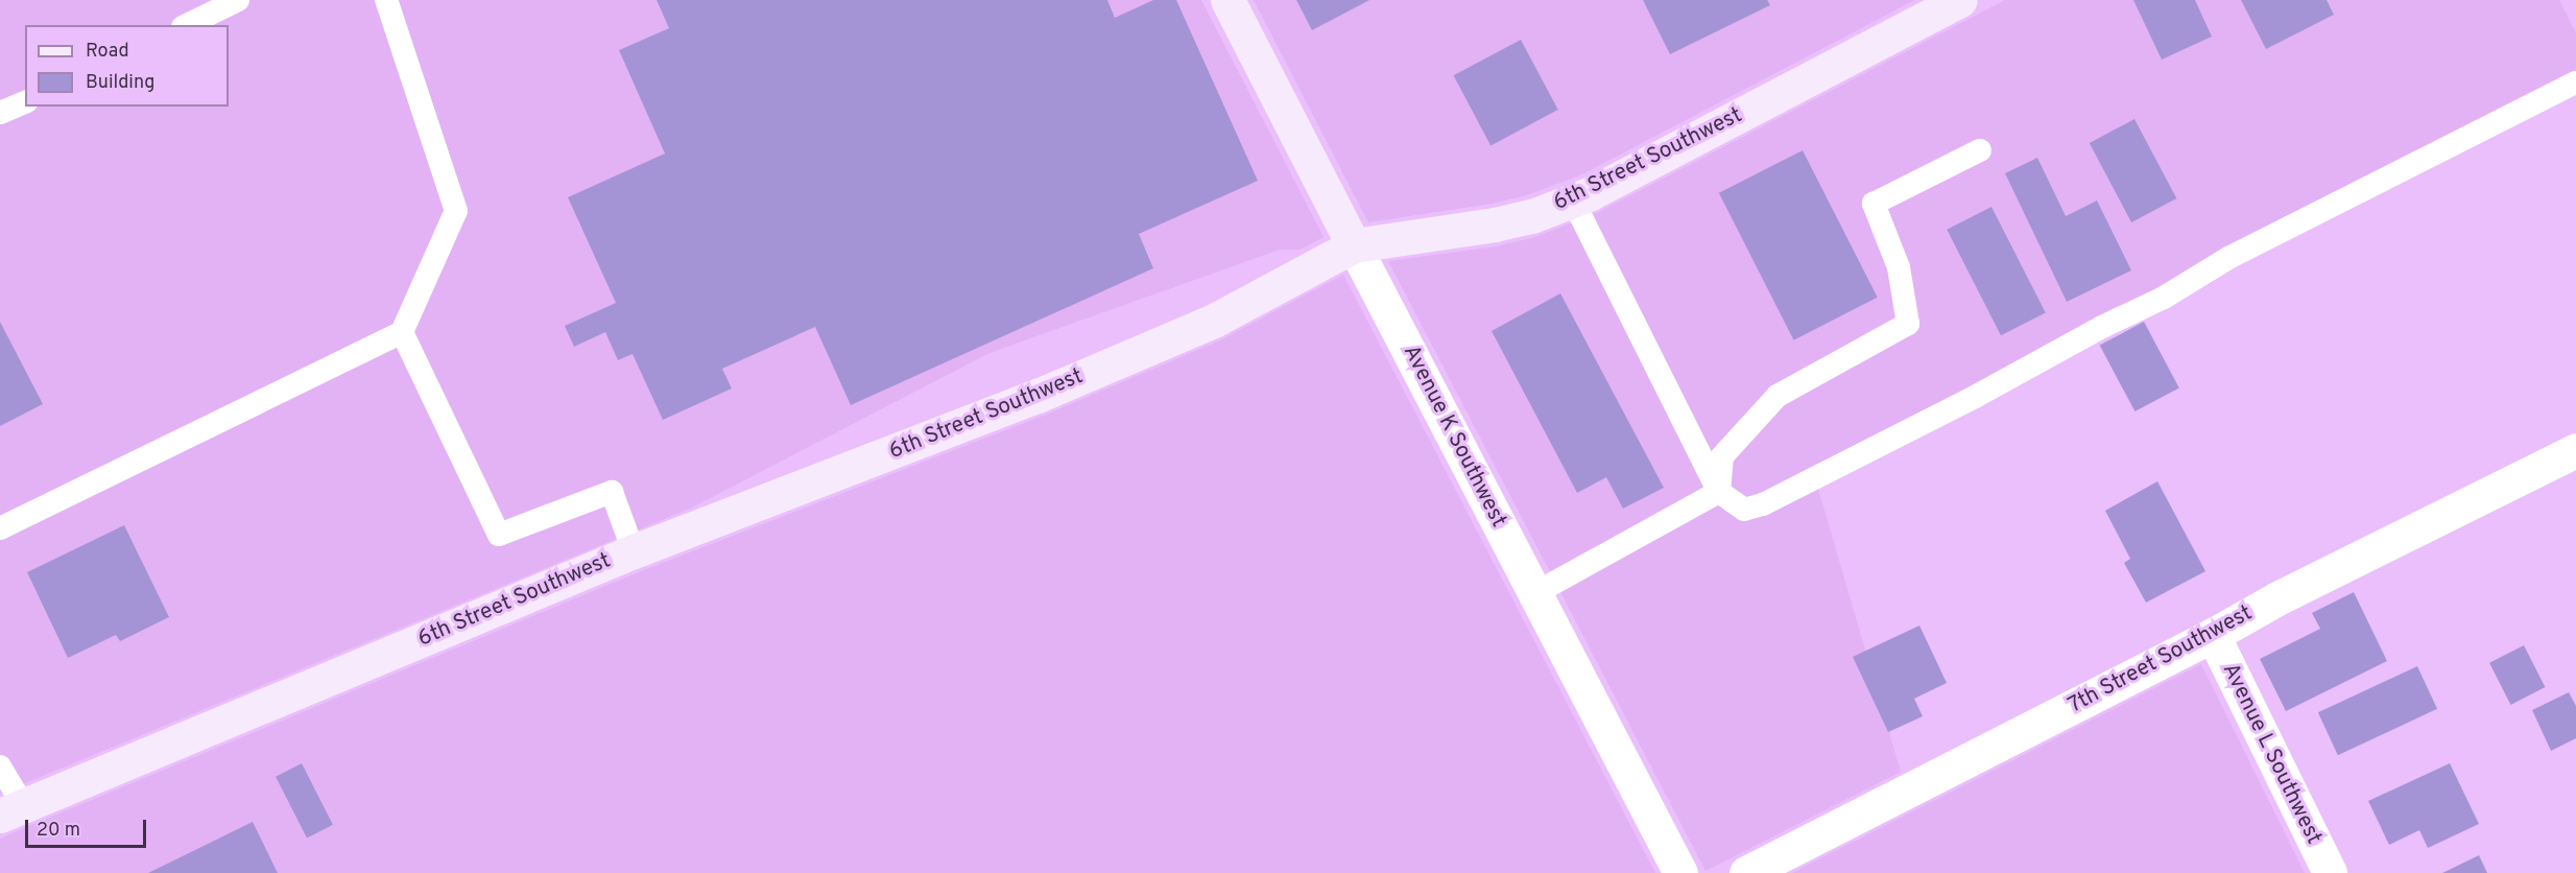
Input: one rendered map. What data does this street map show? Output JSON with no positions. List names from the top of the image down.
{
  "streets": {
    "street": [
      "6th Street Southwest",
      "Avenue K Southwest",
      "7th Street Southwest",
      "Avenue L Southwest"
    ]
  },
  "crossings": [
    ["6th Street Southwest", "Avenue K Southwest"],
    ["7th Street Southwest", "Avenue L Southwest"]
  ],
  "legend": ["Road", "Building"],
  "scale_bar": "20 m"
}
